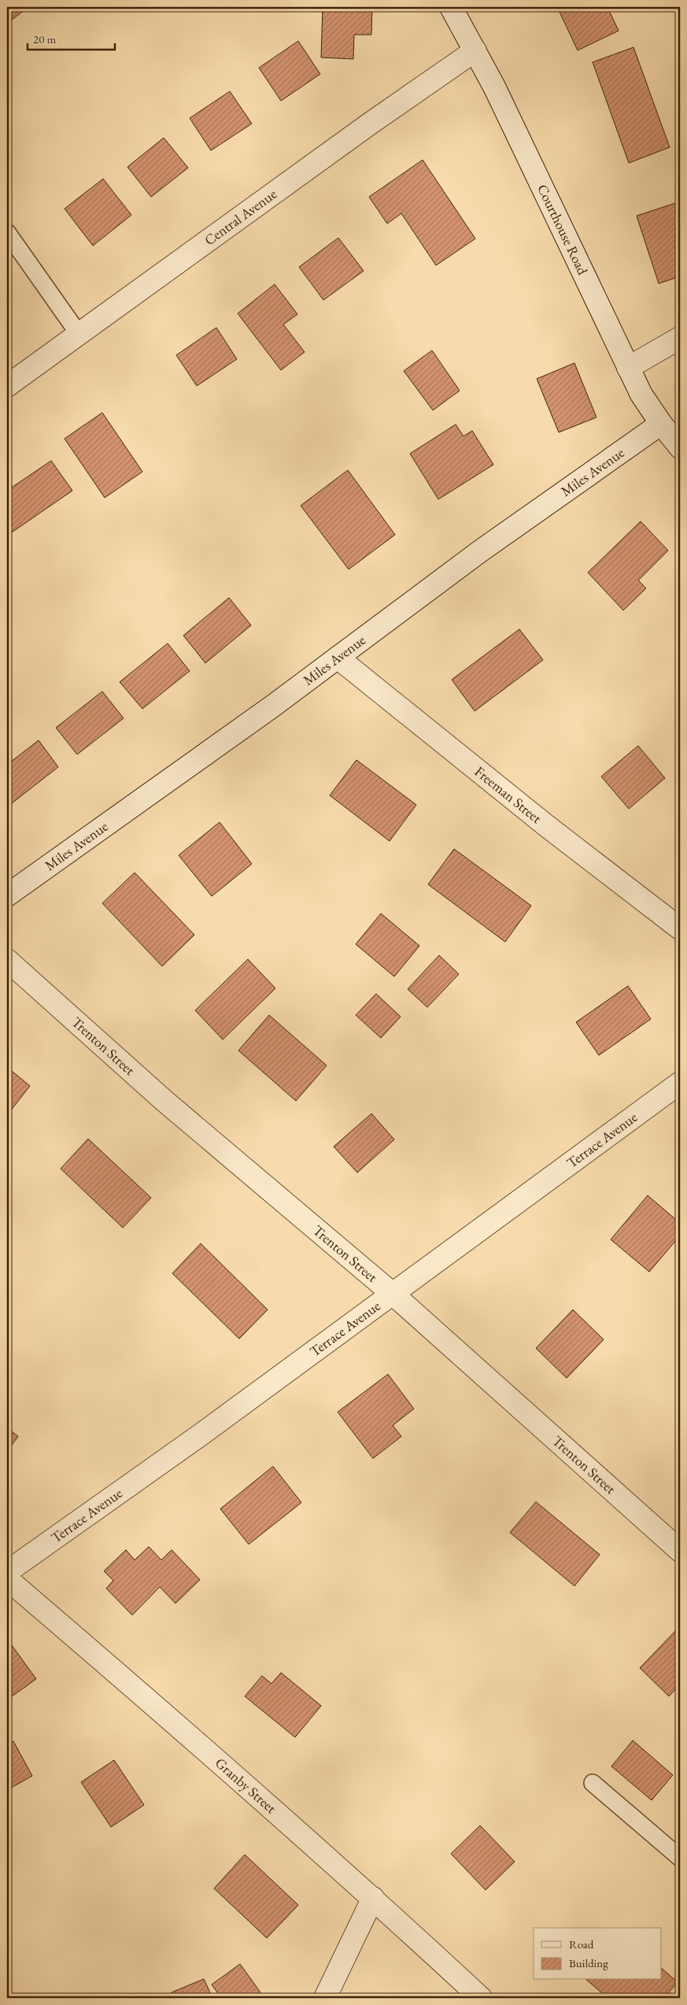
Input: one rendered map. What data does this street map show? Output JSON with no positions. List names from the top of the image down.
{
  "streets": {
    "street": [
      "Central Avenue",
      "Courthouse Road",
      "Miles Avenue",
      "Freeman Street",
      "Trenton Street",
      "Terrace Avenue",
      "Granby Street"
    ]
  },
  "crossings": [
    ["Central Avenue", "Courthouse Road"],
    ["Courthouse Road", "Miles Avenue"],
    ["Miles Avenue", "Freeman Street"],
    ["Trenton Street", "Terrace Avenue"]
  ],
  "legend": ["Road", "Building"],
  "scale_bar": "20 m"
}
